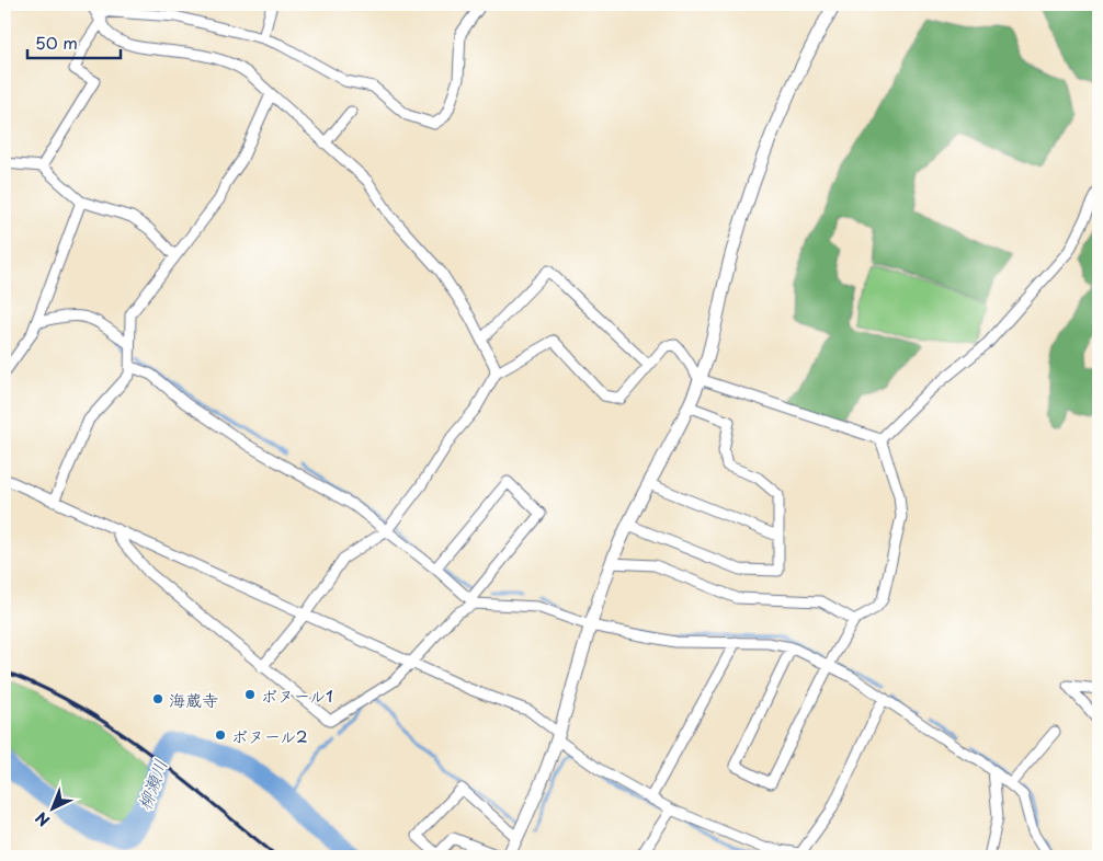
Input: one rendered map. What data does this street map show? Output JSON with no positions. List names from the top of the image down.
{
  "water": ["柳瀬川"],
  "places": ["ボヌール1", "海蔵寺", "ボヌール2"],
  "scale_bar": "50 m",
  "north": "bottom left"
}
